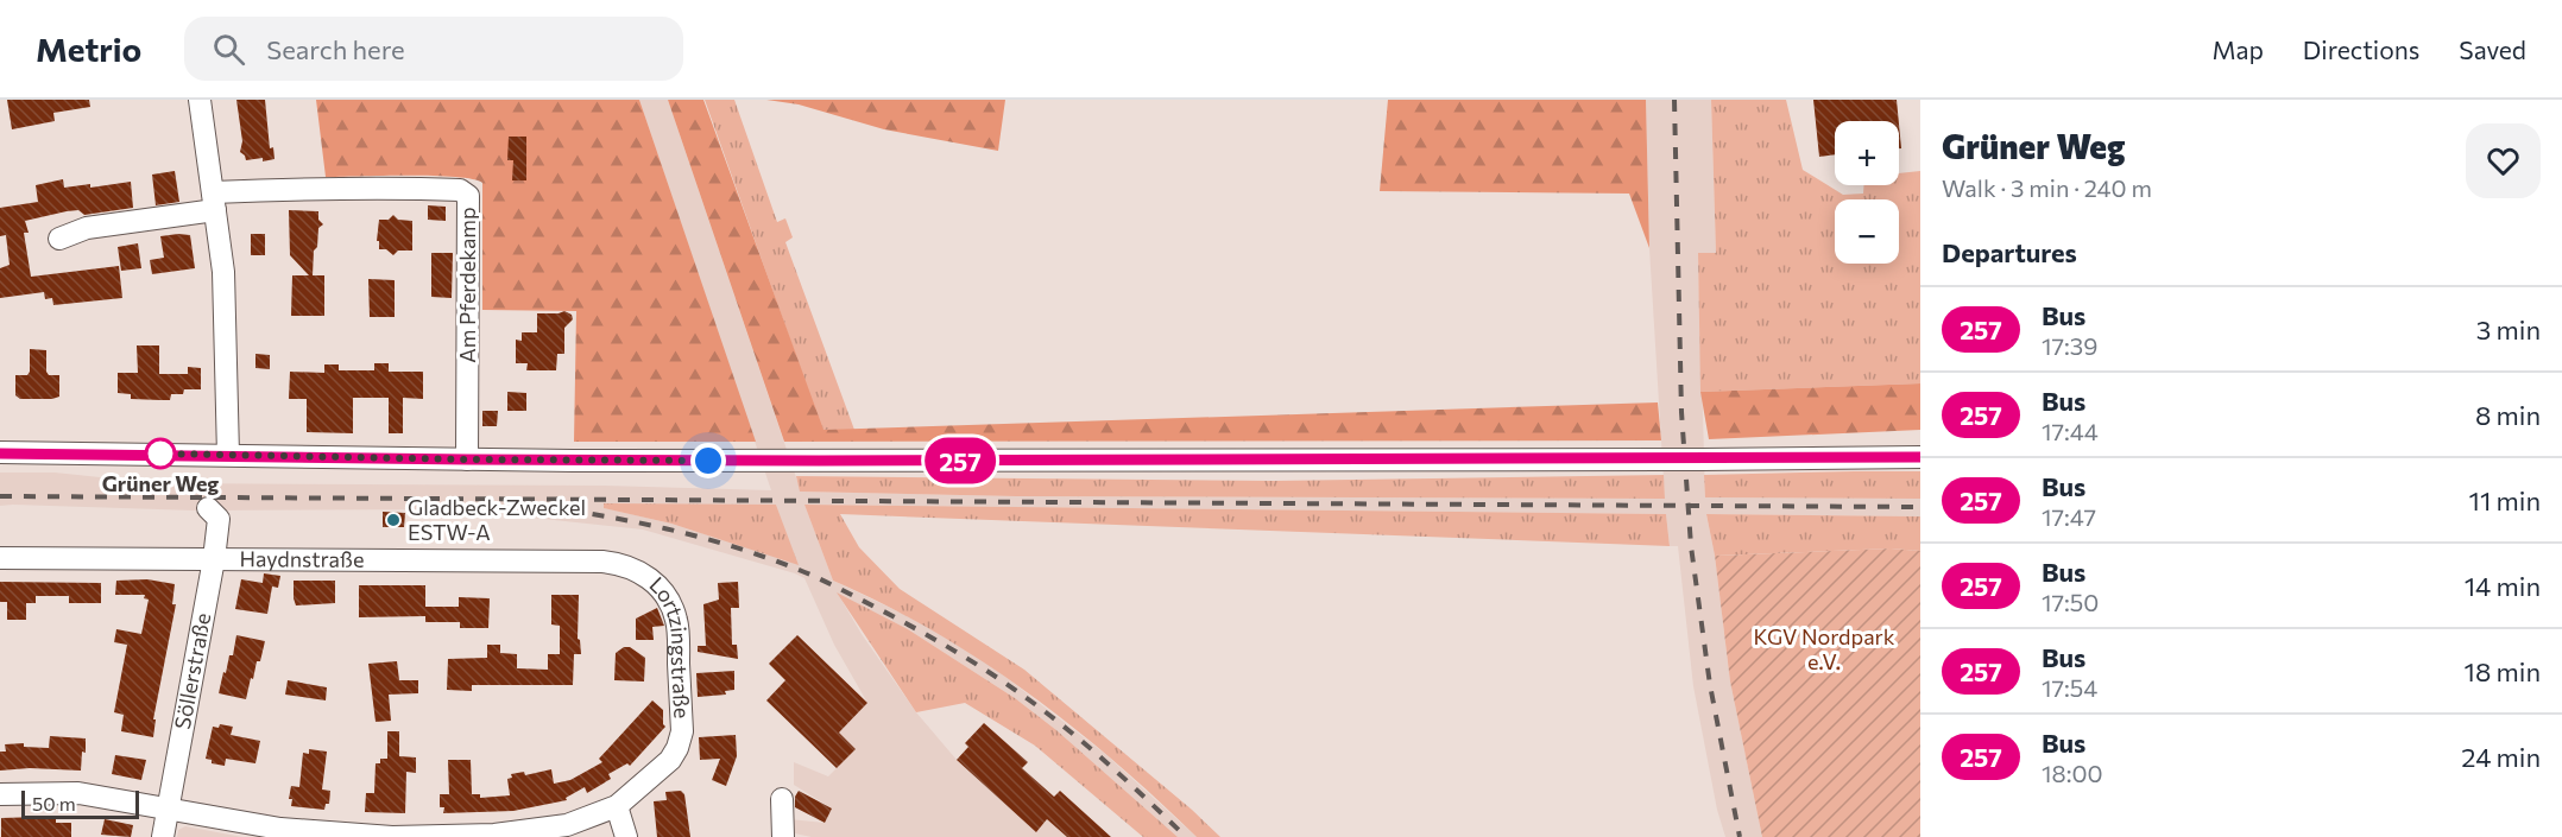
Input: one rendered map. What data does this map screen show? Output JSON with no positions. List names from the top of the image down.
{
  "streets": {
    "street": [
      "Am Pferdekamp",
      "Haydnstraße",
      "Lortzingstraße",
      "Söllerstraße"
    ]
  },
  "crossings": [
    ["Haydnstraße", "Lortzingstraße"],
    ["Haydnstraße", "Söllerstraße"],
    ["Lortzingstraße", "Söllerstraße"]
  ],
  "parks": ["KGV Nordpark e.V."],
  "places": ["Grüner Weg", "Gladbeck-Zweckel ESTW-A"],
  "lines": ["bus line 257"],
  "scale_bar": "50 m",
  "page": {
    "header": "Metrio",
    "search": "Search here",
    "nav": ["Map", "Directions", "Saved"],
    "on_map": "257",
    "heading": [
      ["Grüner Weg", "Walk · 3 min · 240 m"],
      "Departures"
    ],
    "map_buttons": ["+", "−"],
    "list": [
      {
        "mark": "257",
        "name": "Bus",
        "note": "17:39",
        "value": "3 min"
      },
      {
        "mark": "257",
        "name": "Bus",
        "note": "17:44",
        "value": "8 min"
      },
      {
        "mark": "257",
        "name": "Bus",
        "note": "17:47",
        "value": "11 min"
      },
      {
        "mark": "257",
        "name": "Bus",
        "note": "17:50",
        "value": "14 min"
      },
      {
        "mark": "257",
        "name": "Bus",
        "note": "17:54",
        "value": "18 min"
      },
      {
        "mark": "257",
        "name": "Bus",
        "note": "18:00",
        "value": "24 min"
      }
    ],
    "scale": "50 m"
  }
}
